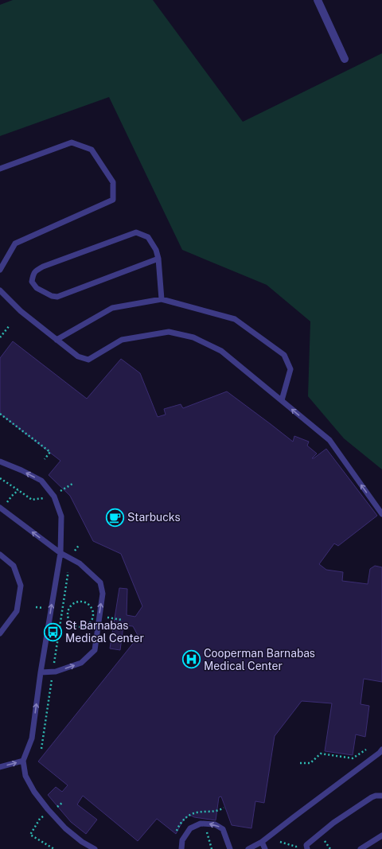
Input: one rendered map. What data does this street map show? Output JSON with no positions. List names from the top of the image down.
{
  "places": {
    "cafe": ["Starbucks"],
    "bus stop": ["St Barnabas Medical Center"],
    "hospital": ["Cooperman Barnabas Medical Center"]
  }
}
